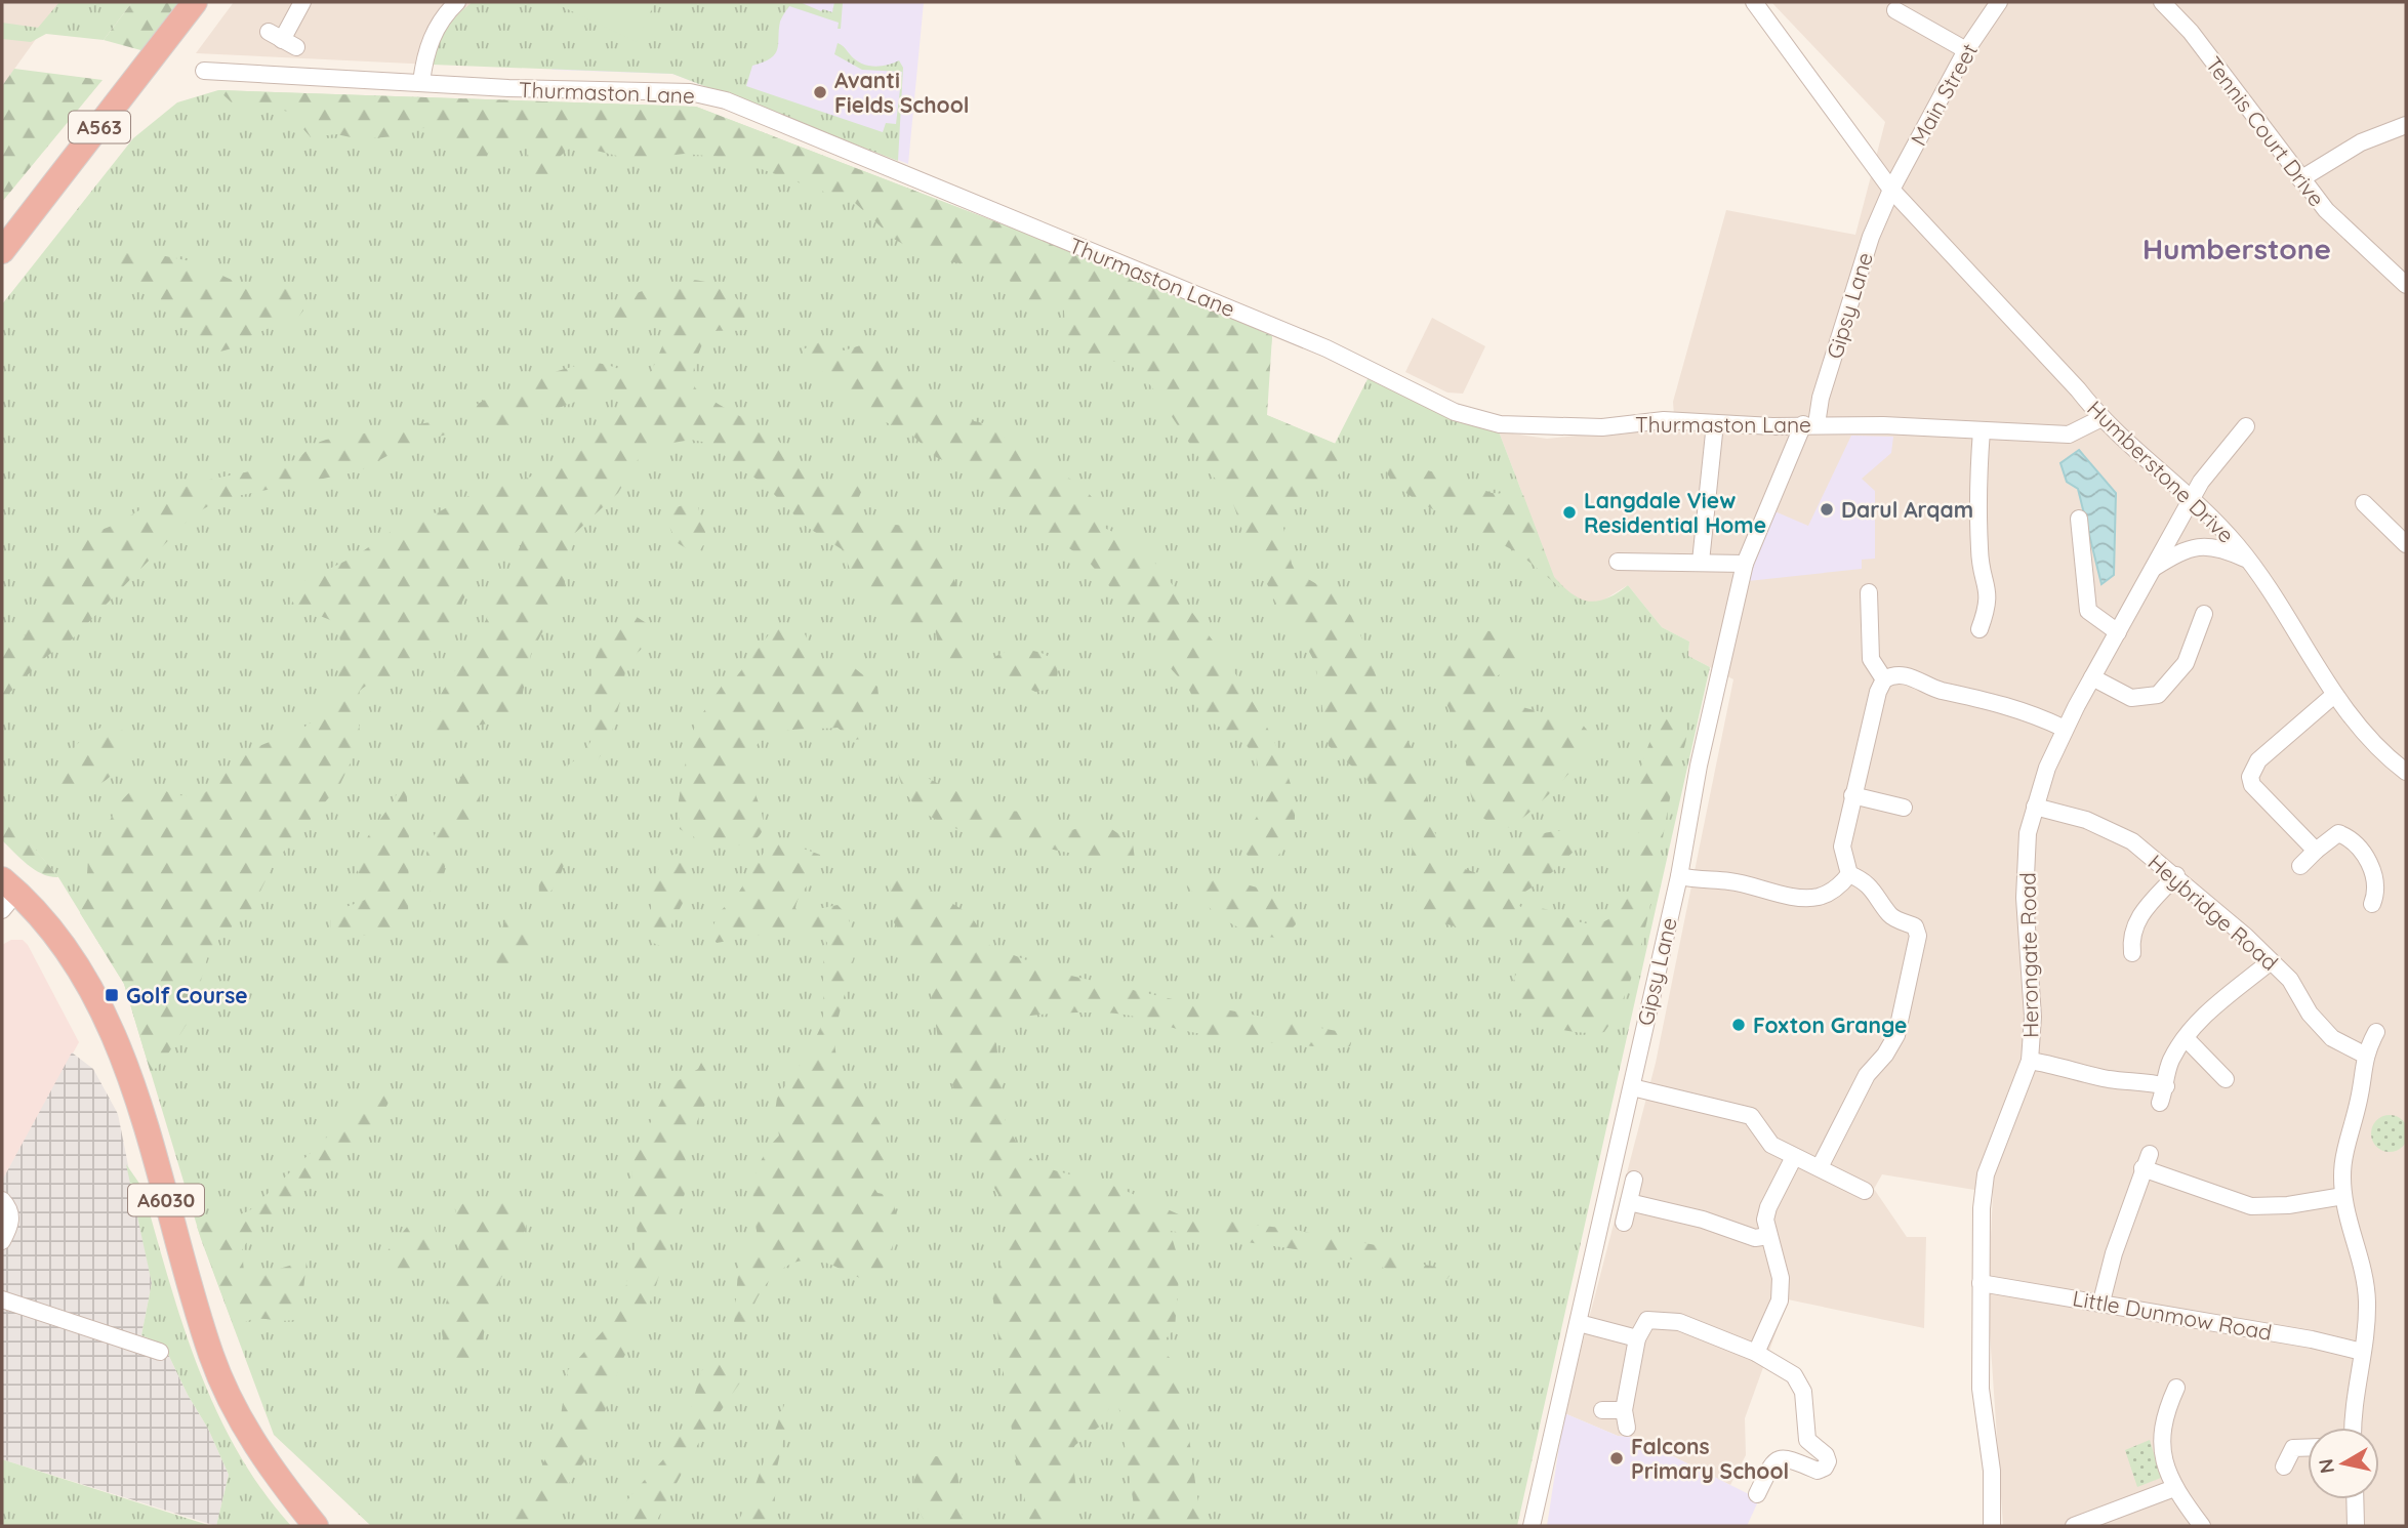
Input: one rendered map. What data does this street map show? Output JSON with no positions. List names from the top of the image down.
{
  "streets": {
    "highway": ["A563", "A6030"],
    "street": [
      "Thurmaston Lane",
      "Main Street",
      "Tennis Court Drive",
      "Gipsy Lane",
      "Humberstone Drive",
      "Heybridge Road",
      "Herongate Road",
      "Little Dunmow Road"
    ]
  },
  "crossings": [
    ["Thurmaston Lane", "Gipsy Lane"],
    ["Thurmaston Lane", "Humberstone Drive"],
    ["Main Street", "Gipsy Lane"],
    ["Main Street", "Humberstone Drive"],
    ["Gipsy Lane", "Humberstone Drive"],
    ["Humberstone Drive", "Herongate Road"],
    ["Heybridge Road", "Herongate Road"],
    ["Herongate Road", "Little Dunmow Road"]
  ],
  "districts": ["Humberstone"],
  "places": {
    "other": [
      "Avanti Fields School",
      "Darul Arqam",
      "Langdale View Residential Home",
      "Foxton Grange",
      "Falcons Primary School"
    ],
    "transit": ["Golf Course"]
  },
  "north": "left"
}
